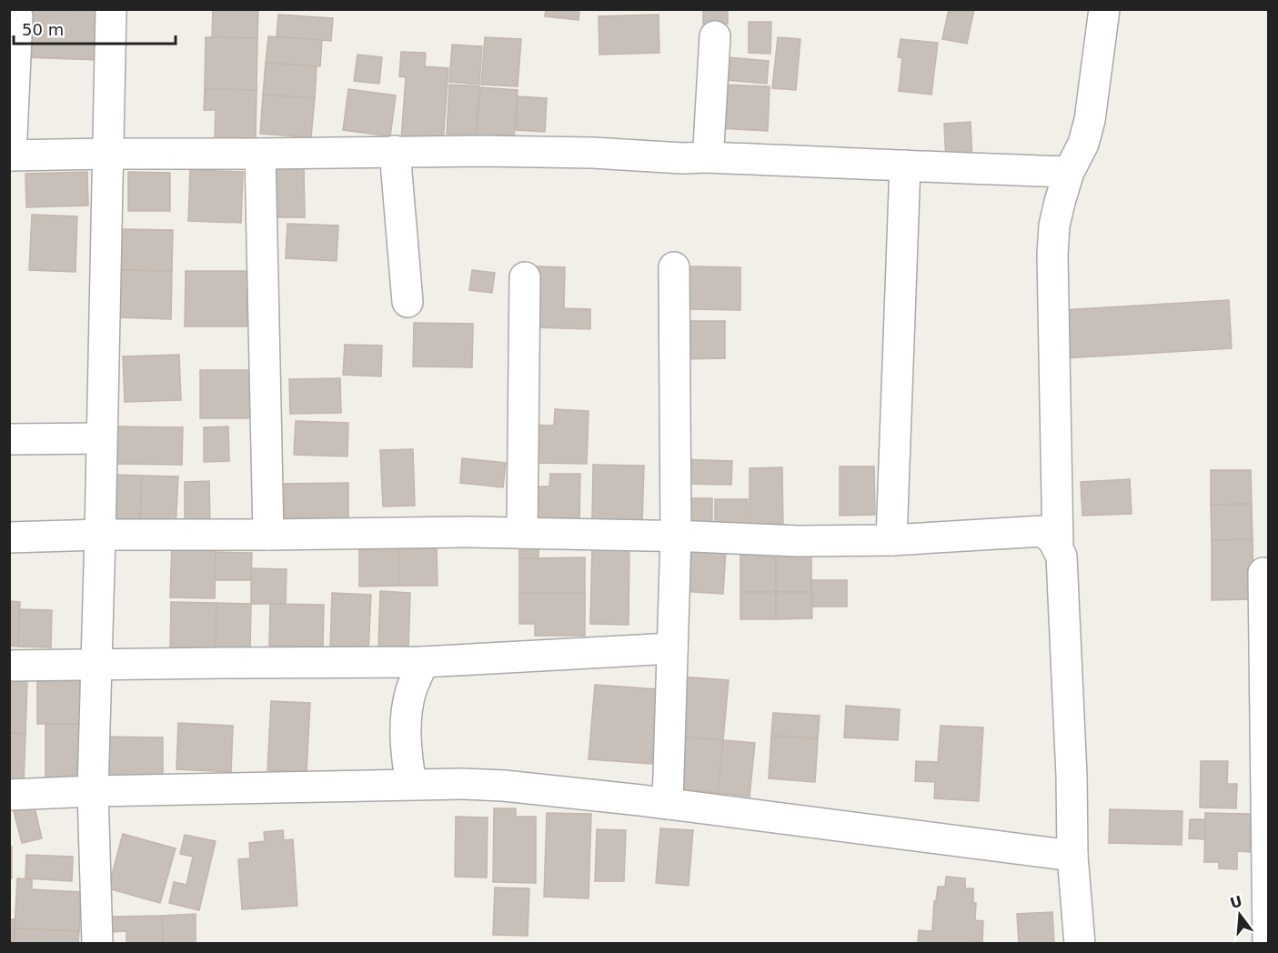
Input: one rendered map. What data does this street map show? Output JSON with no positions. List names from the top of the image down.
{
  "scale_bar": "50 m",
  "north": "top"
}
